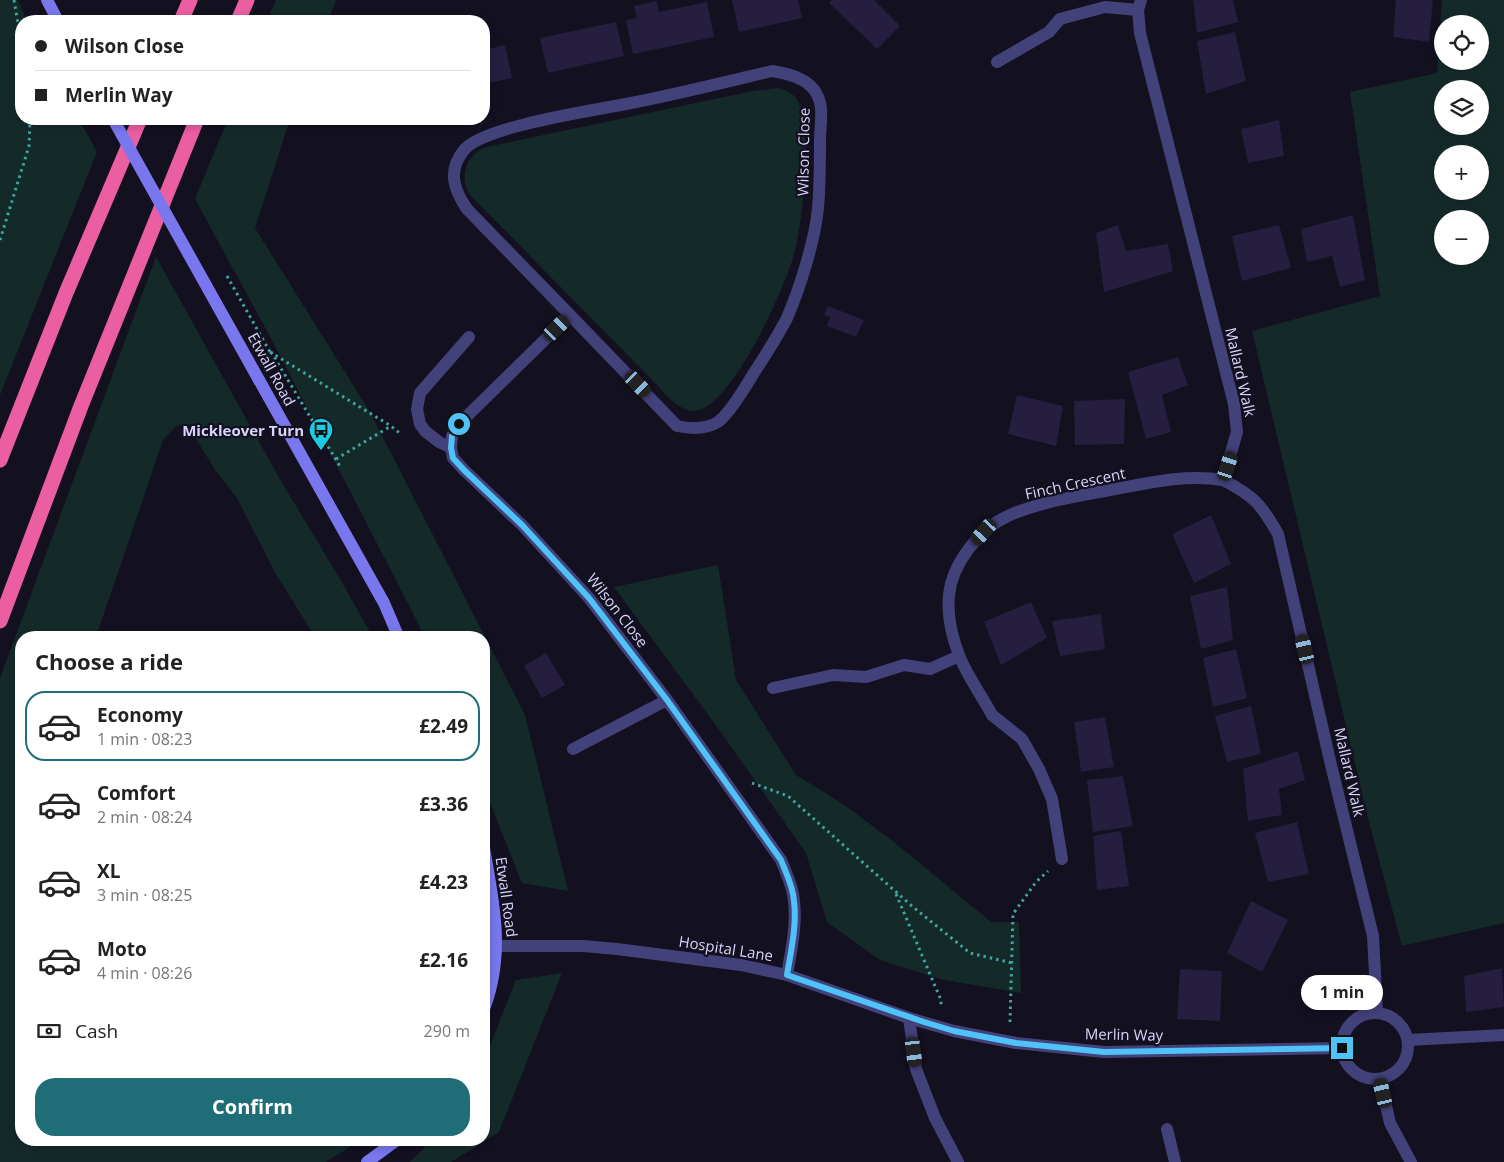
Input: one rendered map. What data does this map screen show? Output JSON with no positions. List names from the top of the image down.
{
  "streets": {
    "street": [
      "Wilson Close",
      "Etwall Road",
      "Mallard Walk",
      "Finch Crescent",
      "Hospital Lane",
      "Merlin Way"
    ]
  },
  "crossings": [
    ["Wilson Close", "Hospital Lane"],
    ["Etwall Road", "Hospital Lane"],
    ["Mallard Walk", "Finch Crescent"],
    ["Mallard Walk", "Merlin Way"],
    ["Hospital Lane", "Merlin Way"]
  ],
  "places": {
    "bus stop": ["Mickleover Turn"]
  },
  "page": {
    "map_buttons": ["+", "−"],
    "banner": ["Wilson Close", "Merlin Way"],
    "heading": "Choose a ride",
    "list": [
      {
        "name": "Economy",
        "note": "1 min · 08:23",
        "value": "£2.49"
      },
      {
        "name": "Comfort",
        "note": "2 min · 08:24",
        "value": "£3.36"
      },
      {
        "name": "XL",
        "note": "3 min · 08:25",
        "value": "£4.23"
      },
      {
        "name": "Moto",
        "note": "4 min · 08:26",
        "value": "£2.16"
      }
    ],
    "bubble": "1 min",
    "pay": ["Cash", "290 m"],
    "buttons": "Confirm"
  }
}
